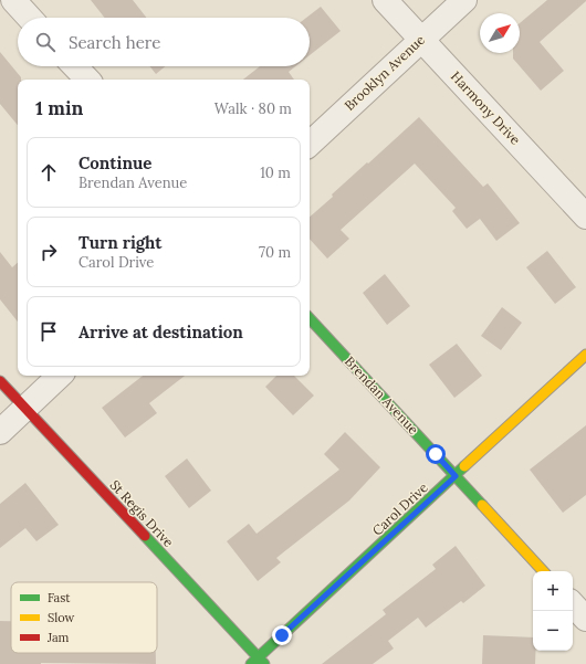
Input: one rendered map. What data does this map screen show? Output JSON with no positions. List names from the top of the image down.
{
  "streets": {
    "street": [
      "Brooklyn Avenue",
      "Harmony Drive",
      "Brendan Avenue",
      "Carol Drive",
      "St Regis Drive"
    ]
  },
  "crossings": [
    ["Brooklyn Avenue", "Harmony Drive"],
    ["Brendan Avenue", "Carol Drive"],
    ["Carol Drive", "St Regis Drive"]
  ],
  "legend": ["Fast", "Slow", "Jam"],
  "north": "top right",
  "page": {
    "search": "Search here",
    "heading": ["1 min", "Walk · 80 m"],
    "list": [
      ["Continue", "Brendan Avenue", "10 m"],
      ["Turn right", "Carol Drive", "70 m"],
      "Arrive at destination"
    ],
    "map_buttons": ["+", "−"]
  }
}
